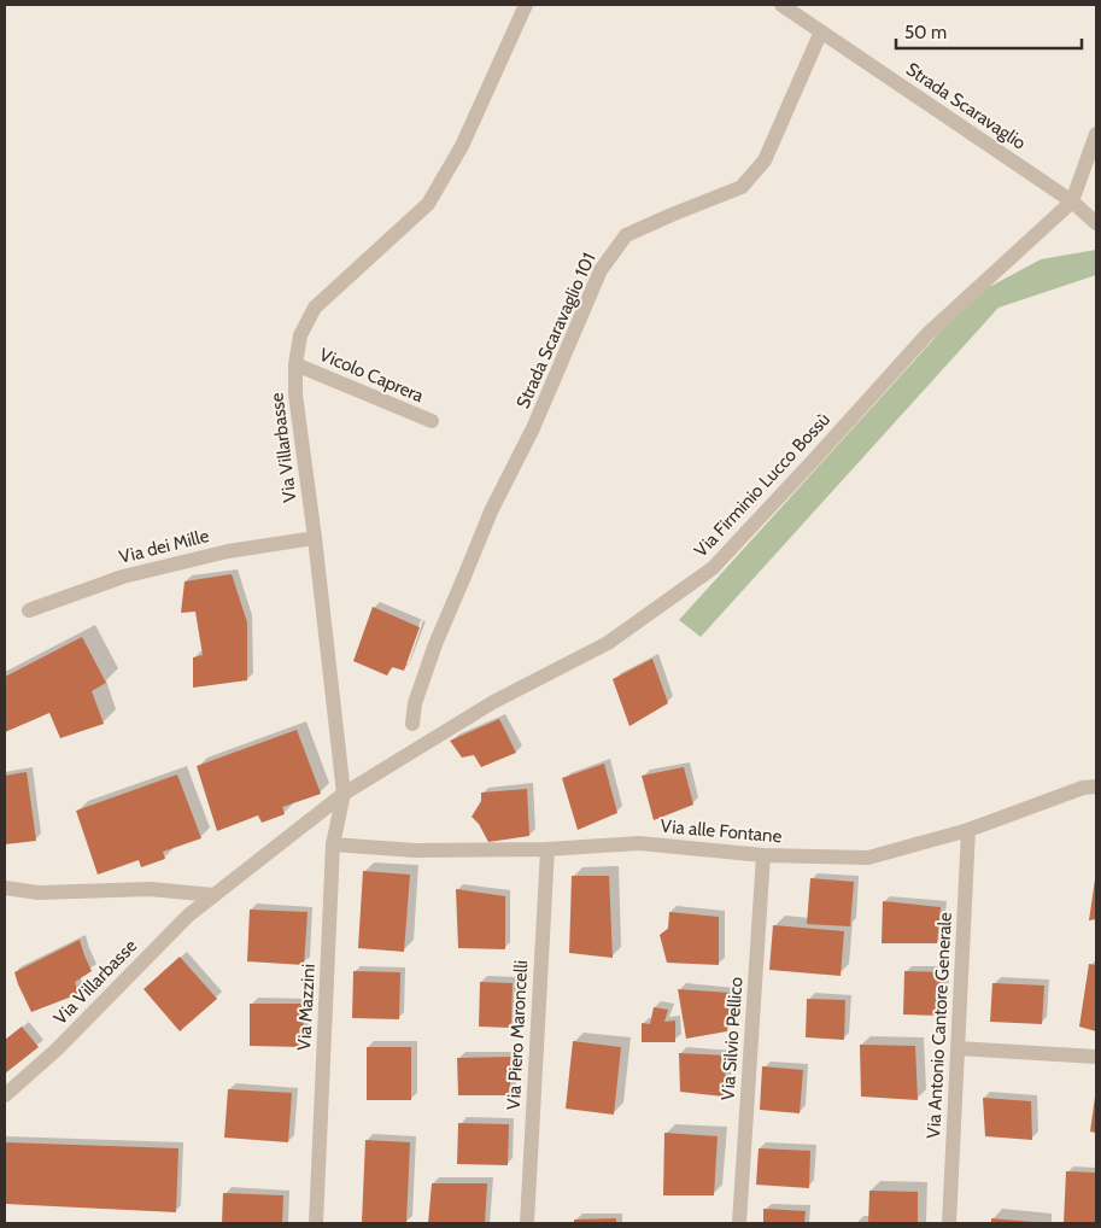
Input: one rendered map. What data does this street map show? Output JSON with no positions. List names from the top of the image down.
{
  "streets": {
    "street": [
      "Strada Scaravaglio",
      "Strada Scaravaglio 101",
      "Vicolo Caprera",
      "Via Villarbasse",
      "Via Firminio Lucco Bossù",
      "Via dei Mille",
      "Via alle Fontane",
      "Via Mazzini",
      "Via Antonio Cantore Generale",
      "Via Piero Maroncelli",
      "Via Silvio Pellico"
    ]
  },
  "crossings": [
    ["Strada Scaravaglio", "Strada Scaravaglio 101"],
    ["Strada Scaravaglio", "Via Firminio Lucco Bossù"],
    ["Vicolo Caprera", "Via Villarbasse"],
    ["Via Villarbasse", "Via Firminio Lucco Bossù"],
    ["Via Villarbasse", "Via dei Mille"],
    ["Via Villarbasse", "Via Mazzini"],
    ["Via Firminio Lucco Bossù", "Via Mazzini"],
    ["Via alle Fontane", "Via Mazzini"],
    ["Via alle Fontane", "Via Antonio Cantore Generale"],
    ["Via alle Fontane", "Via Piero Maroncelli"],
    ["Via alle Fontane", "Via Silvio Pellico"]
  ],
  "scale_bar": "50 m"
}
